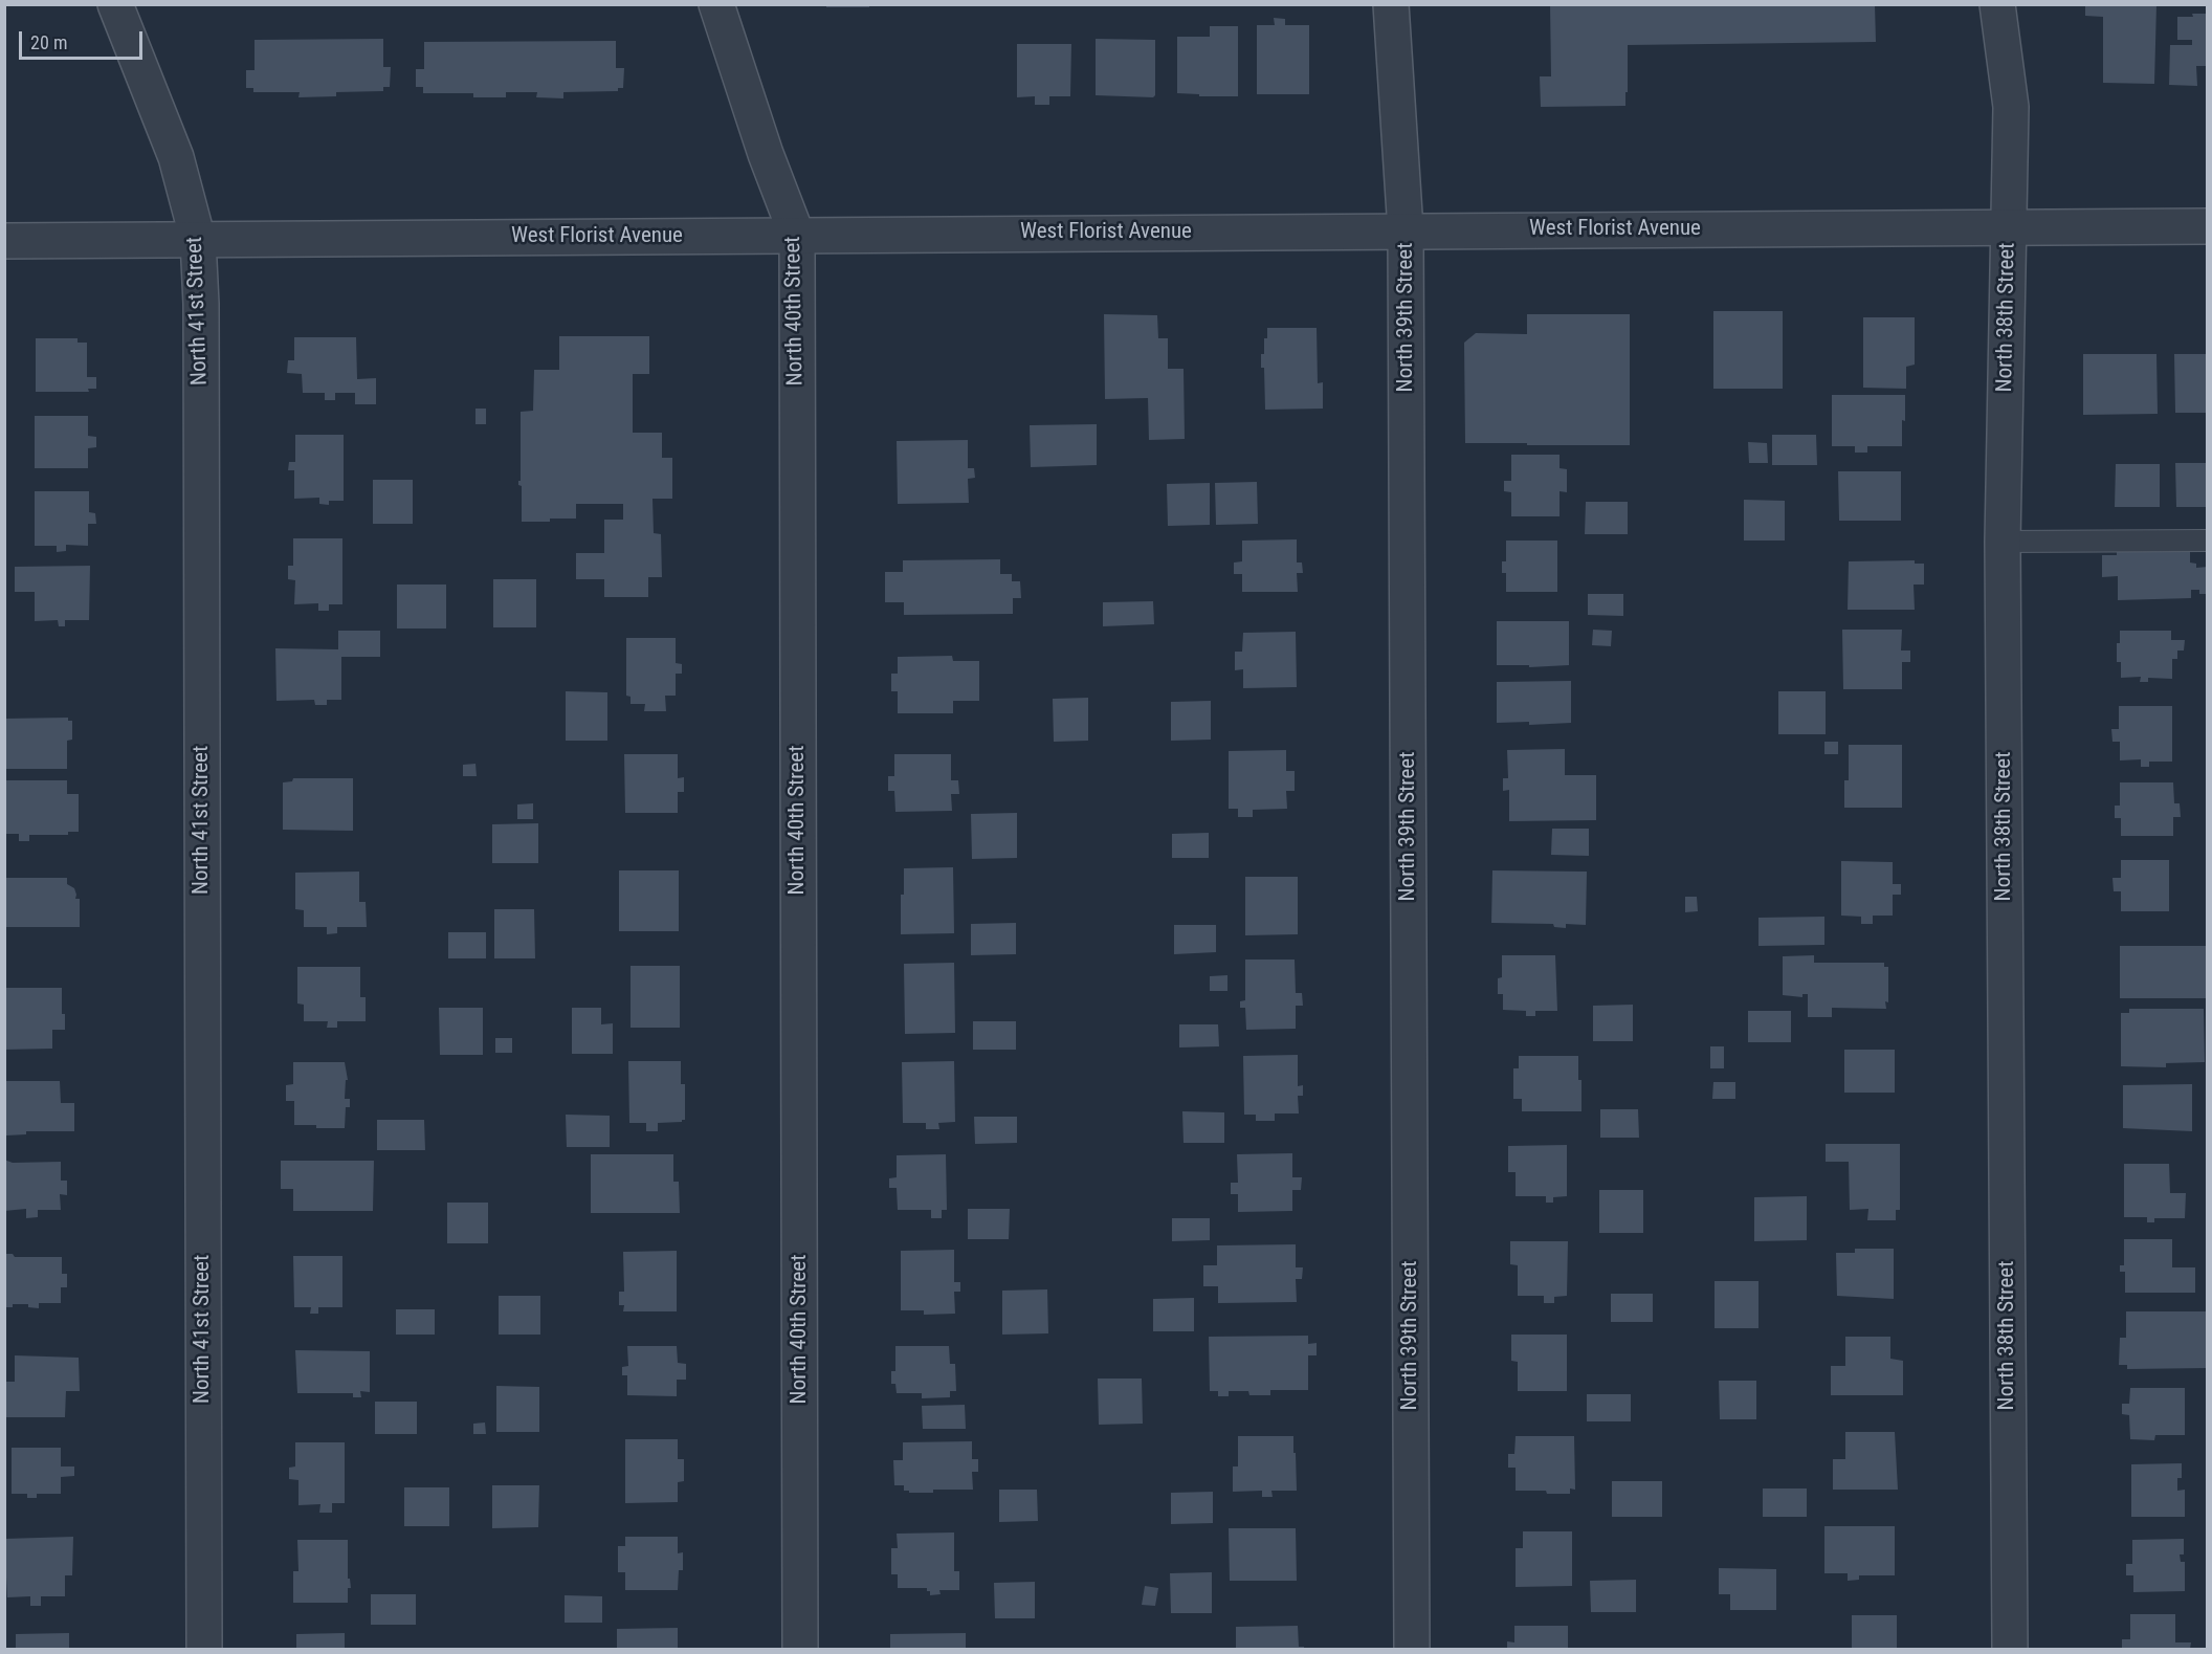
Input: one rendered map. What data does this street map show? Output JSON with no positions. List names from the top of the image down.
{
  "streets": {
    "street": [
      "West Florist Avenue",
      "North 41st Street",
      "North 40th Street",
      "North 39th Street",
      "North 38th Street"
    ]
  },
  "crossings": [
    ["West Florist Avenue", "North 41st Street"],
    ["West Florist Avenue", "North 40th Street"],
    ["West Florist Avenue", "North 39th Street"],
    ["West Florist Avenue", "North 38th Street"]
  ],
  "scale_bar": "20 m"
}
